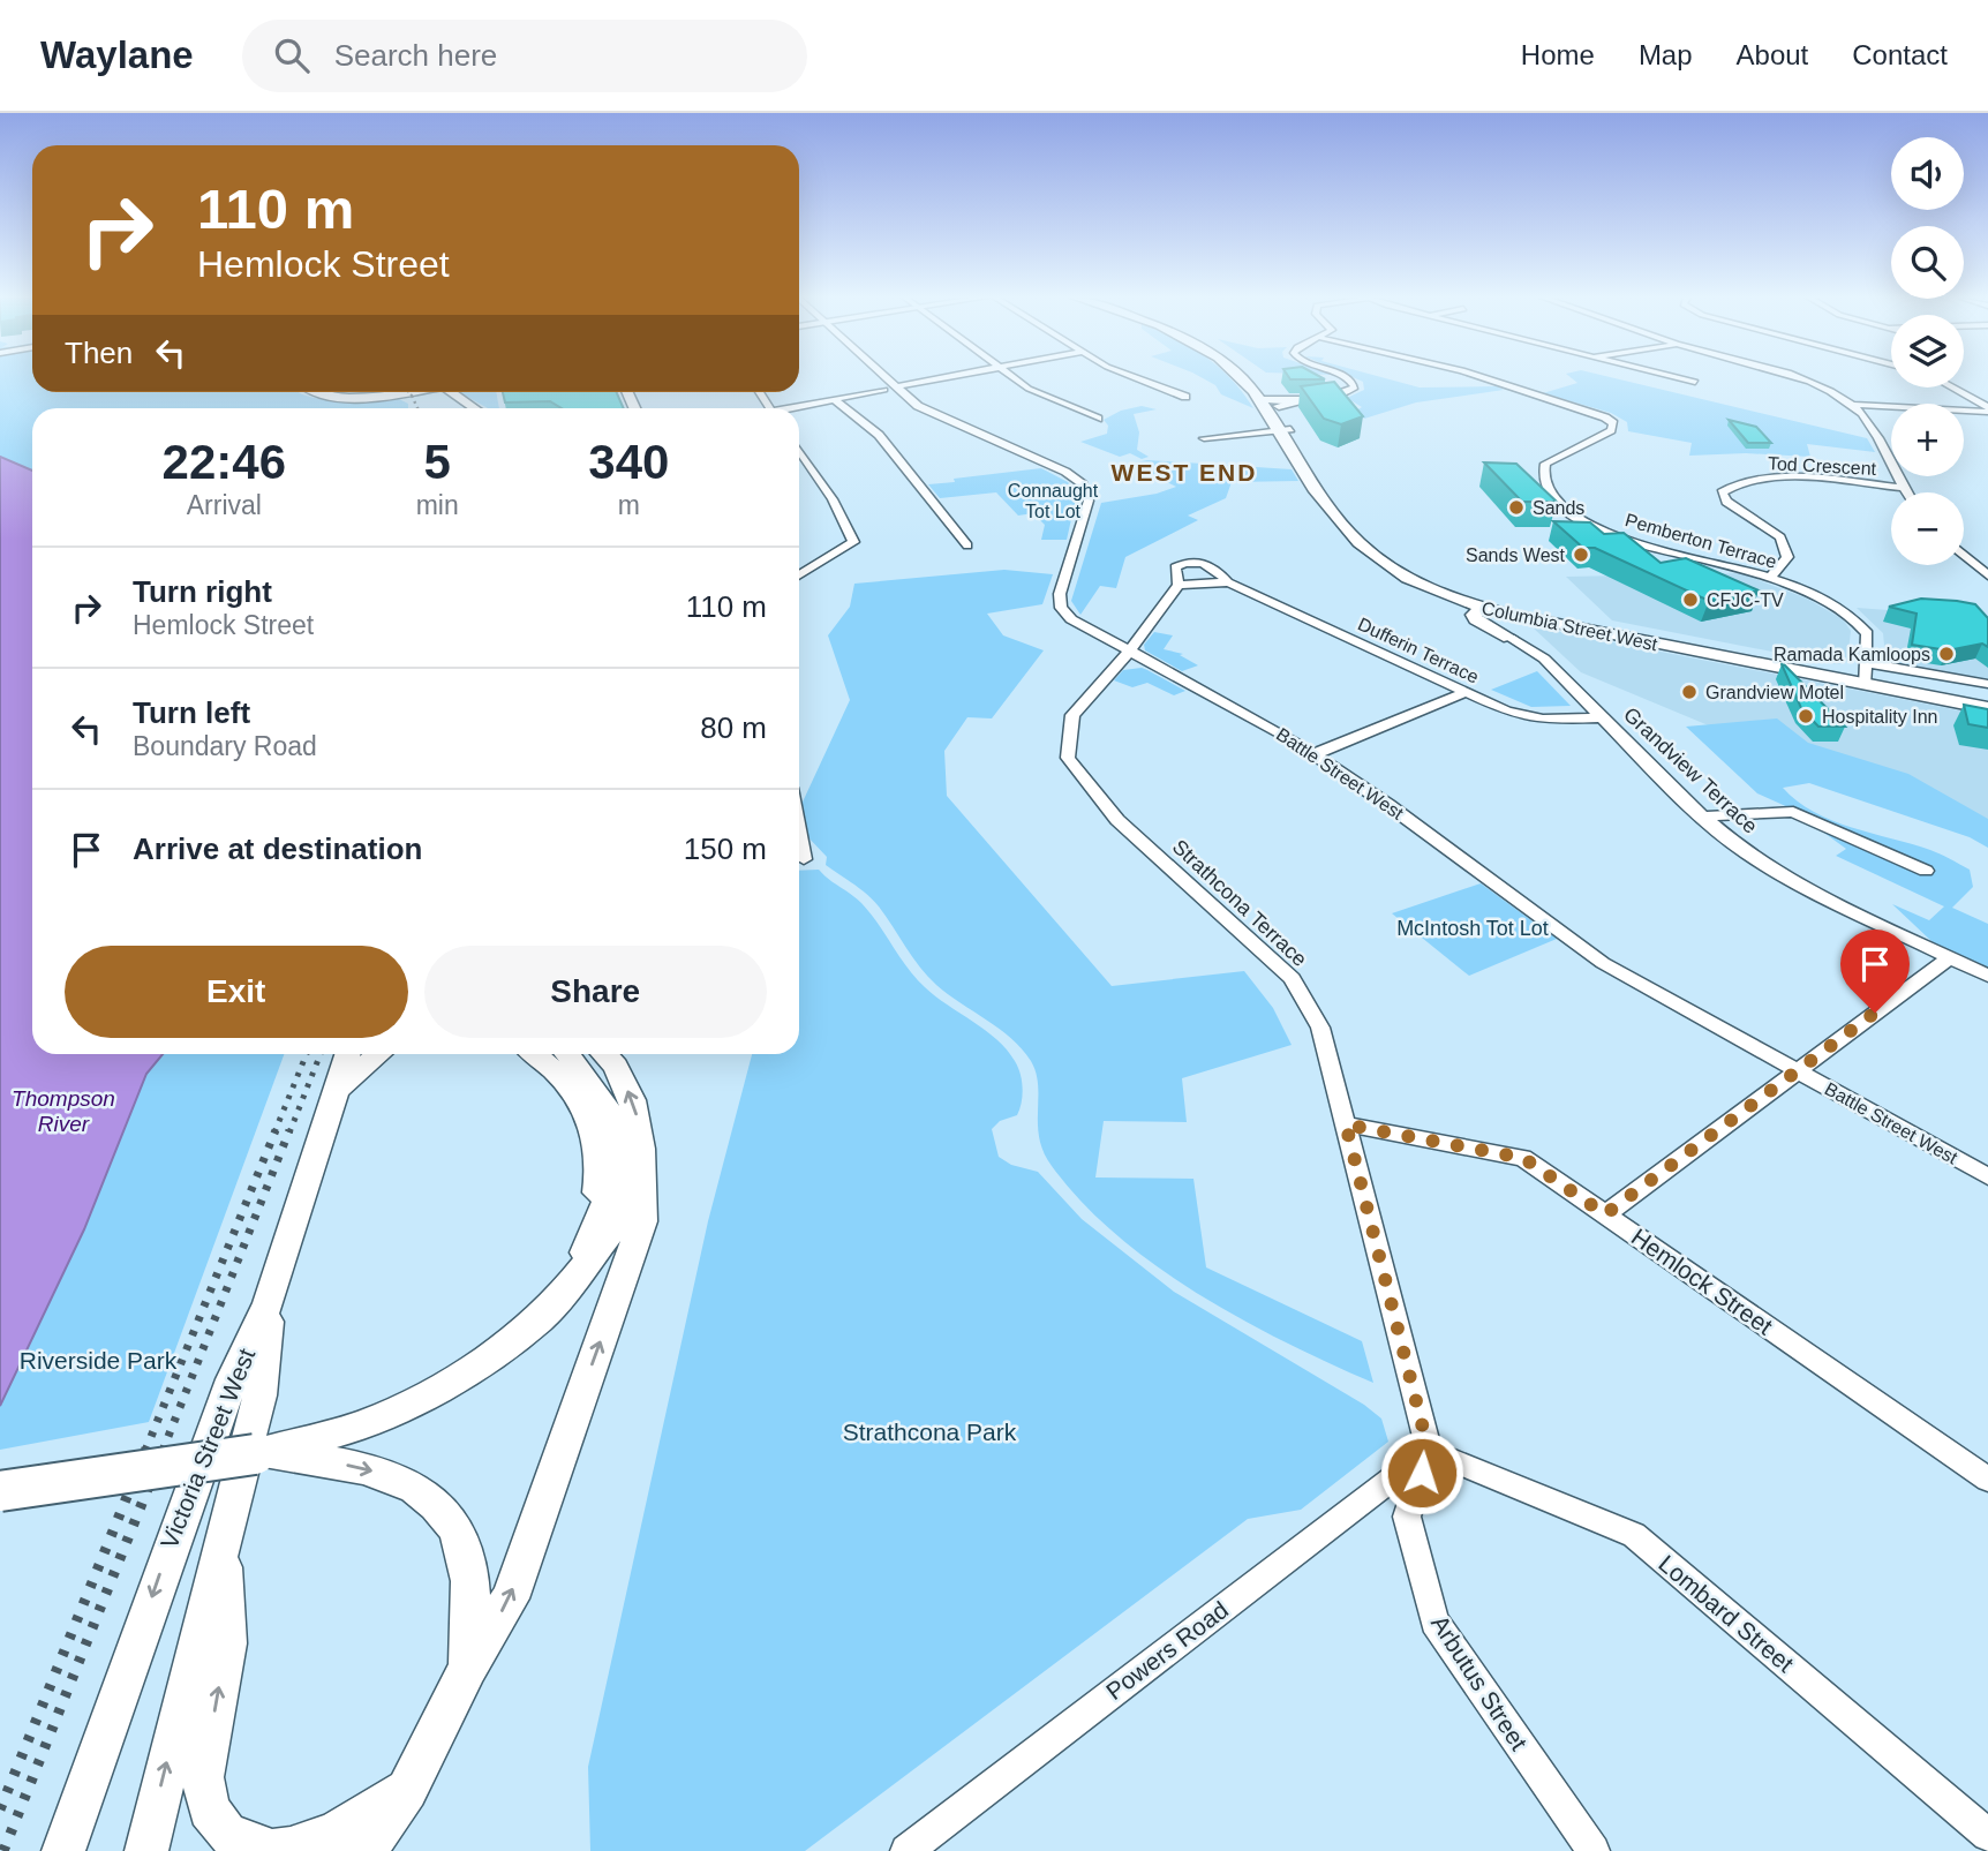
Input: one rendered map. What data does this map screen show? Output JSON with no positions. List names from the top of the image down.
{
  "streets": {
    "main road": ["Columbia Street West", "Victoria Street West"],
    "street": [
      "Tod Crescent",
      "Pemberton Terrace",
      "Dufferin Terrace",
      "Grandview Terrace",
      "Battle Street West",
      "Strathcona Terrace",
      "Hemlock Street",
      "Lombard Street",
      "Powers Road",
      "Arbutus Street"
    ]
  },
  "crossings": [
    ["Tod Crescent", "Pemberton Terrace"],
    ["Pemberton Terrace", "Columbia Street West"],
    ["Dufferin Terrace", "Grandview Terrace"],
    ["Dufferin Terrace", "Strathcona Terrace"],
    ["Battle Street West", "Strathcona Terrace"],
    ["Strathcona Terrace", "Hemlock Street"],
    ["Strathcona Terrace", "Lombard Street"],
    ["Strathcona Terrace", "Powers Road"],
    ["Strathcona Terrace", "Arbutus Street"],
    ["Lombard Street", "Powers Road"],
    ["Lombard Street", "Arbutus Street"],
    ["Powers Road", "Arbutus Street"]
  ],
  "districts": ["WEST END"],
  "water": ["Thompson River"],
  "parks": [
    "Connaught Tot Lot",
    "McIntosh Tot Lot",
    "Riverside Park",
    "Strathcona Park"
  ],
  "places": [
    "Sands",
    "Sands West",
    "CFJC-TV",
    "Ramada Kamloops",
    "Grandview Motel",
    "Hospitality Inn"
  ],
  "page": {
    "header": "Waylane",
    "search": "Search here",
    "nav": [
      "Home",
      "Map",
      "About",
      "Contact"
    ],
    "map_buttons": ["+", "−"],
    "turn": ["110 m", "Hemlock Street"],
    "then": "Then",
    "eta": [
      "22:46",
      "Arrival",
      "5",
      "min",
      "340",
      "m"
    ],
    "list": [
      {
        "name": "Turn right",
        "note": "Hemlock Street",
        "value": "110 m"
      },
      {
        "name": "Turn left",
        "note": "Boundary Road",
        "value": "80 m"
      },
      {
        "name": "Arrive at destination",
        "value": "150 m"
      }
    ],
    "buttons": ["Exit", "Share"]
  }
}
